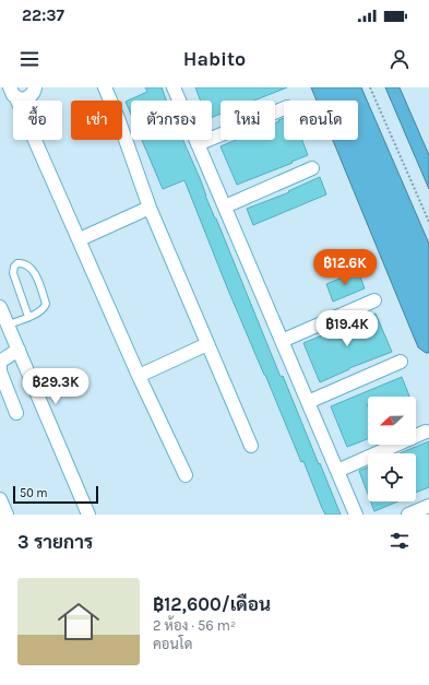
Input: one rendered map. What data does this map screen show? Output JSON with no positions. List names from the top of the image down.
{
  "scale_bar": "50 m",
  "north": "left",
  "page": {
    "status": "22:37",
    "header": "Habito",
    "chip": [
      "ซื้อ",
      "เช่า",
      "ตัวกรอง",
      "ใหม่",
      "คอนโด"
    ],
    "price": ["฿12.6K", "฿19.4K", "฿29.3K"],
    "scale": "50 m",
    "heading": "3 รายการ",
    "list": [
      {
        "name": "฿12,600/เดือน",
        "note": "2 ห้อง · 56 m² · คอนโด"
      }
    ]
  }
}
